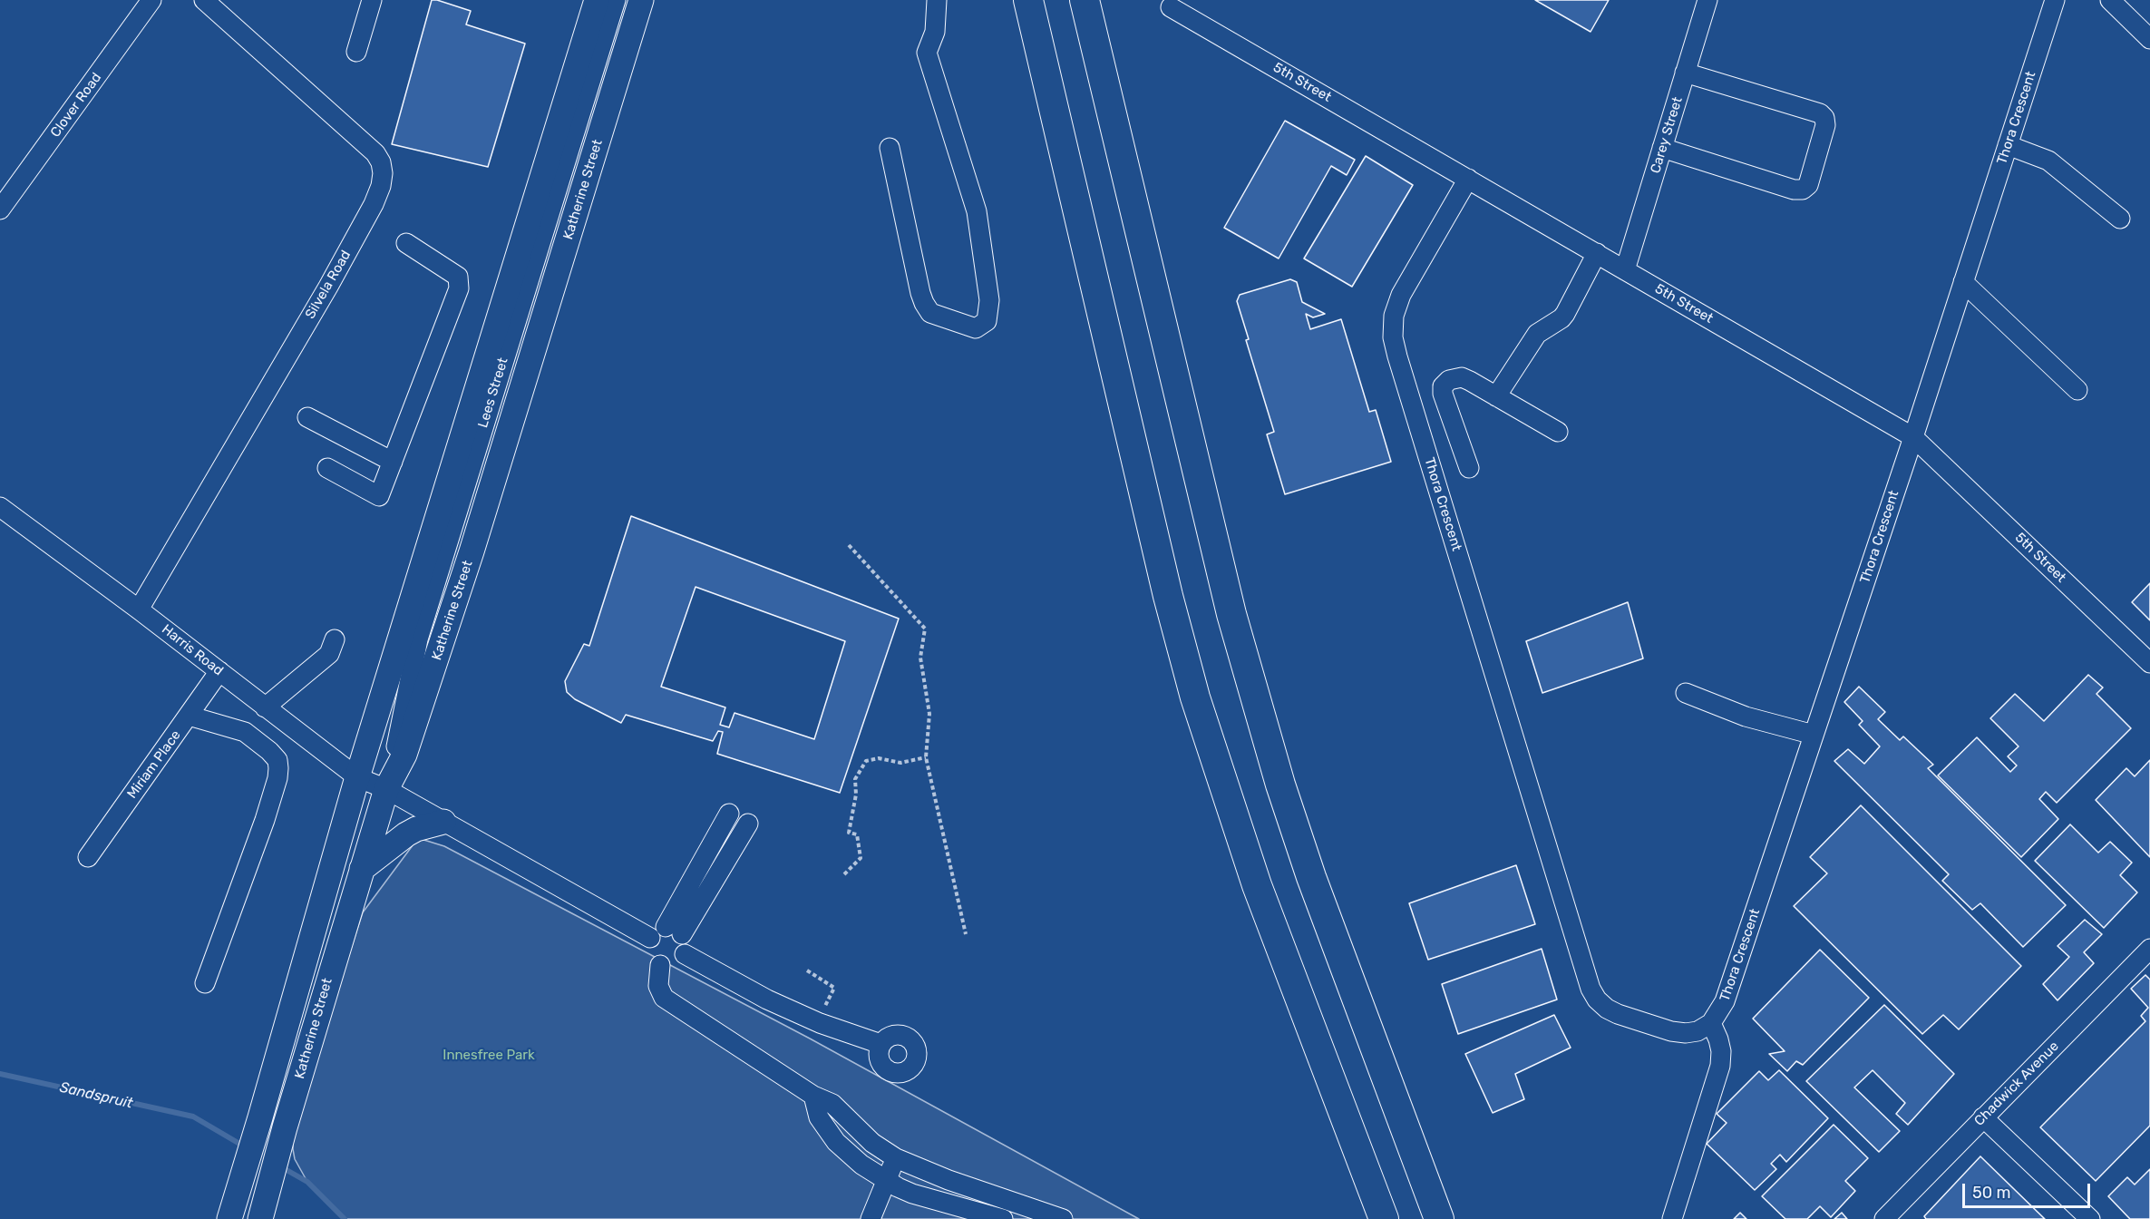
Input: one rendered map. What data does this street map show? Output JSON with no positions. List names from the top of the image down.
{
  "streets": {
    "main road": ["Katherine Street"],
    "street": [
      "5th Street",
      "Clover Road",
      "Thora Crescent",
      "Carey Street",
      "Silvela Road",
      "Lees Street",
      "Harris Road",
      "Miriam Place",
      "Chadwick Avenue"
    ]
  },
  "crossings": [
    ["5th Street", "Thora Crescent"],
    ["5th Street", "Carey Street"],
    ["Katherine Street", "Lees Street"],
    ["Katherine Street", "Harris Road"],
    ["Silvela Road", "Harris Road"],
    ["Lees Street", "Harris Road"],
    ["Harris Road", "Miriam Place"]
  ],
  "water": ["Sandspruit"],
  "parks": ["Innesfree Park"],
  "scale_bar": "50 m"
}
